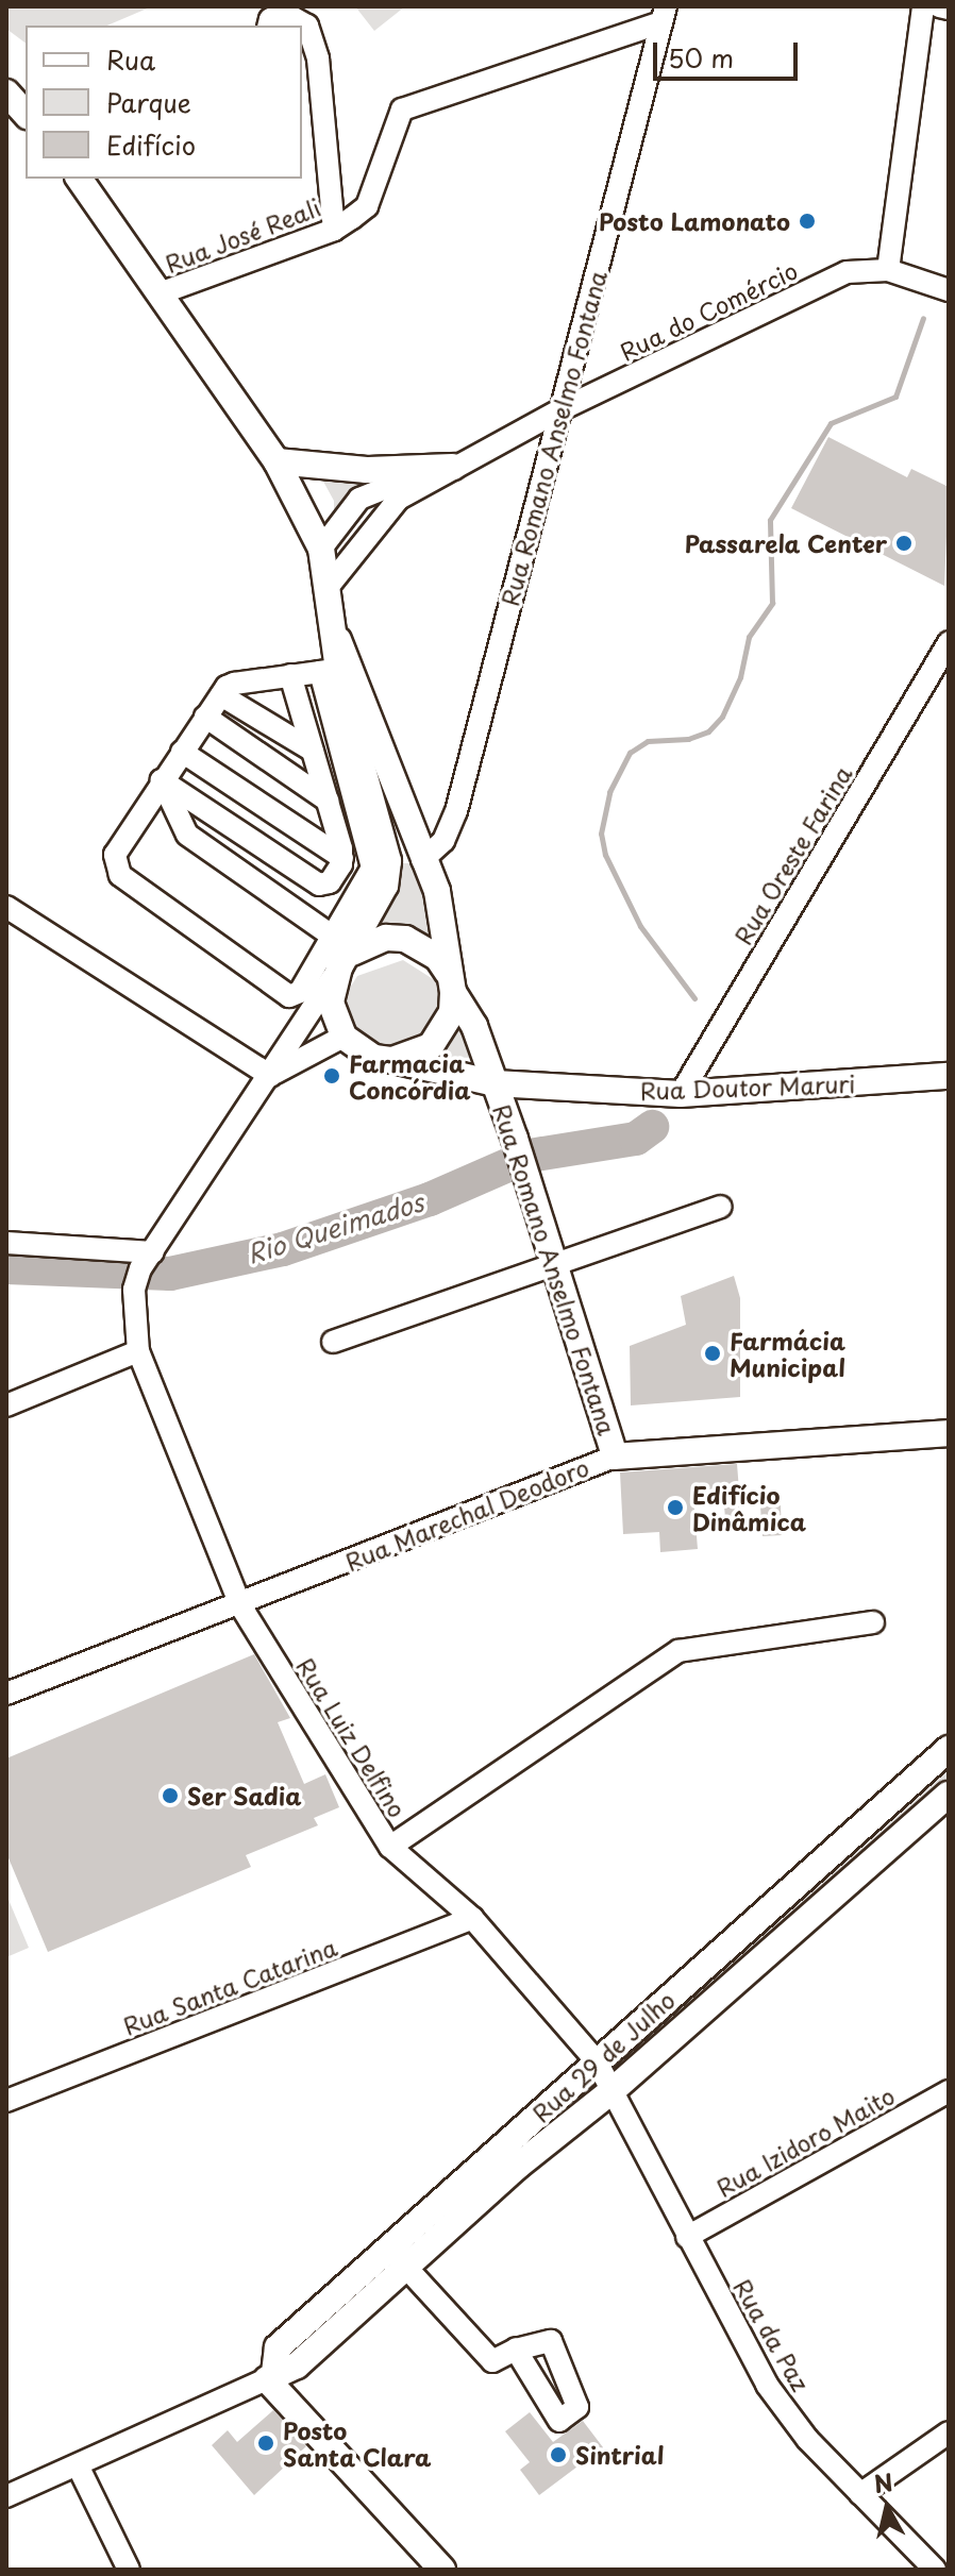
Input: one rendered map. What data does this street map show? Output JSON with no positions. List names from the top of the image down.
{
  "streets": {
    "main road": [
      "Rua Romano Anselmo Fontana",
      "Rua Doutor Maruri",
      "Rua Marechal Deodoro",
      "Rua 29 de Julho"
    ],
    "street": [
      "Rua José Reali",
      "Rua do Comércio",
      "Rua Oreste Farina",
      "Rua Luiz Delfino",
      "Rua Santa Catarina",
      "Rua Izidoro Maito",
      "Rua da Paz"
    ]
  },
  "crossings": [
    ["Rua José Reali", "Rua Romano Anselmo Fontana"],
    ["Rua do Comércio", "Rua Romano Anselmo Fontana"],
    ["Rua Romano Anselmo Fontana", "Rua Doutor Maruri"],
    ["Rua Romano Anselmo Fontana", "Rua Marechal Deodoro"],
    ["Rua Oreste Farina", "Rua Doutor Maruri"],
    ["Rua Marechal Deodoro", "Rua Luiz Delfino"],
    ["Rua Luiz Delfino", "Rua Santa Catarina"],
    ["Rua Luiz Delfino", "Rua 29 de Julho"],
    ["Rua Luiz Delfino", "Rua da Paz"],
    ["Rua 29 de Julho", "Rua da Paz"],
    ["Rua Izidoro Maito", "Rua da Paz"]
  ],
  "water": ["Rio Queimados"],
  "places": [
    "Posto Lamonato",
    "Passarela Center",
    "Farmacia Concórdia",
    "Farmácia Municipal",
    "Edifício Dinâmica",
    "Ser Sadia",
    "Posto Santa Clara",
    "Sintrial"
  ],
  "legend": ["Rua", "Parque", "Edifício"],
  "scale_bar": "50 m",
  "north": "top"
}
